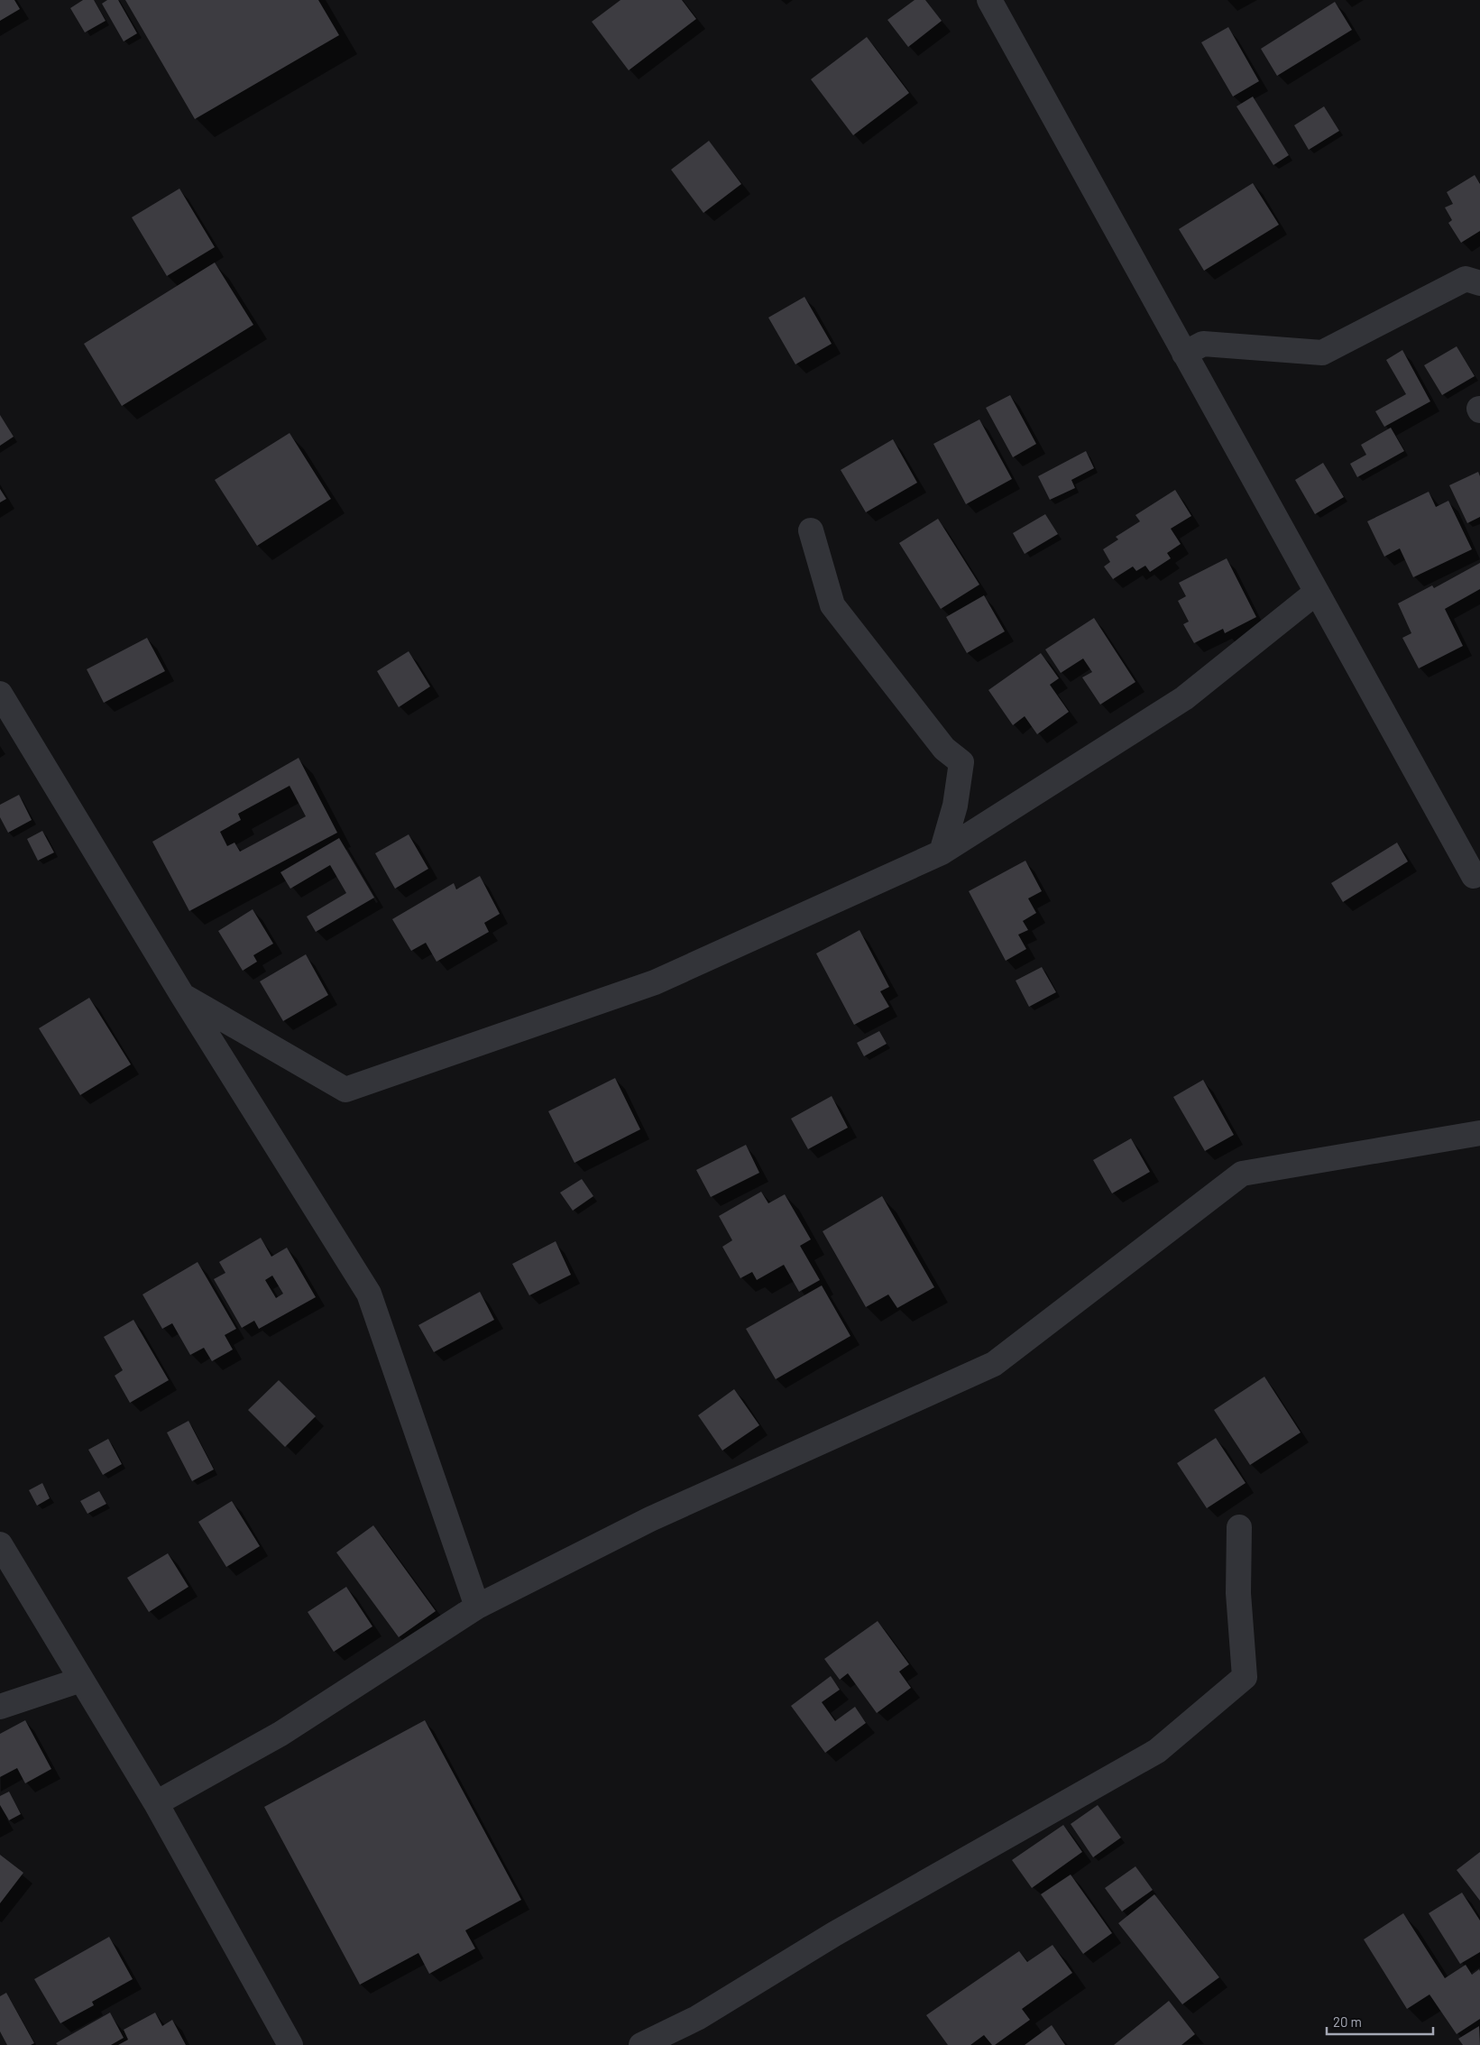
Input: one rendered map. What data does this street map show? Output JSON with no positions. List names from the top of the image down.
{
  "scale_bar": "20 m"
}
